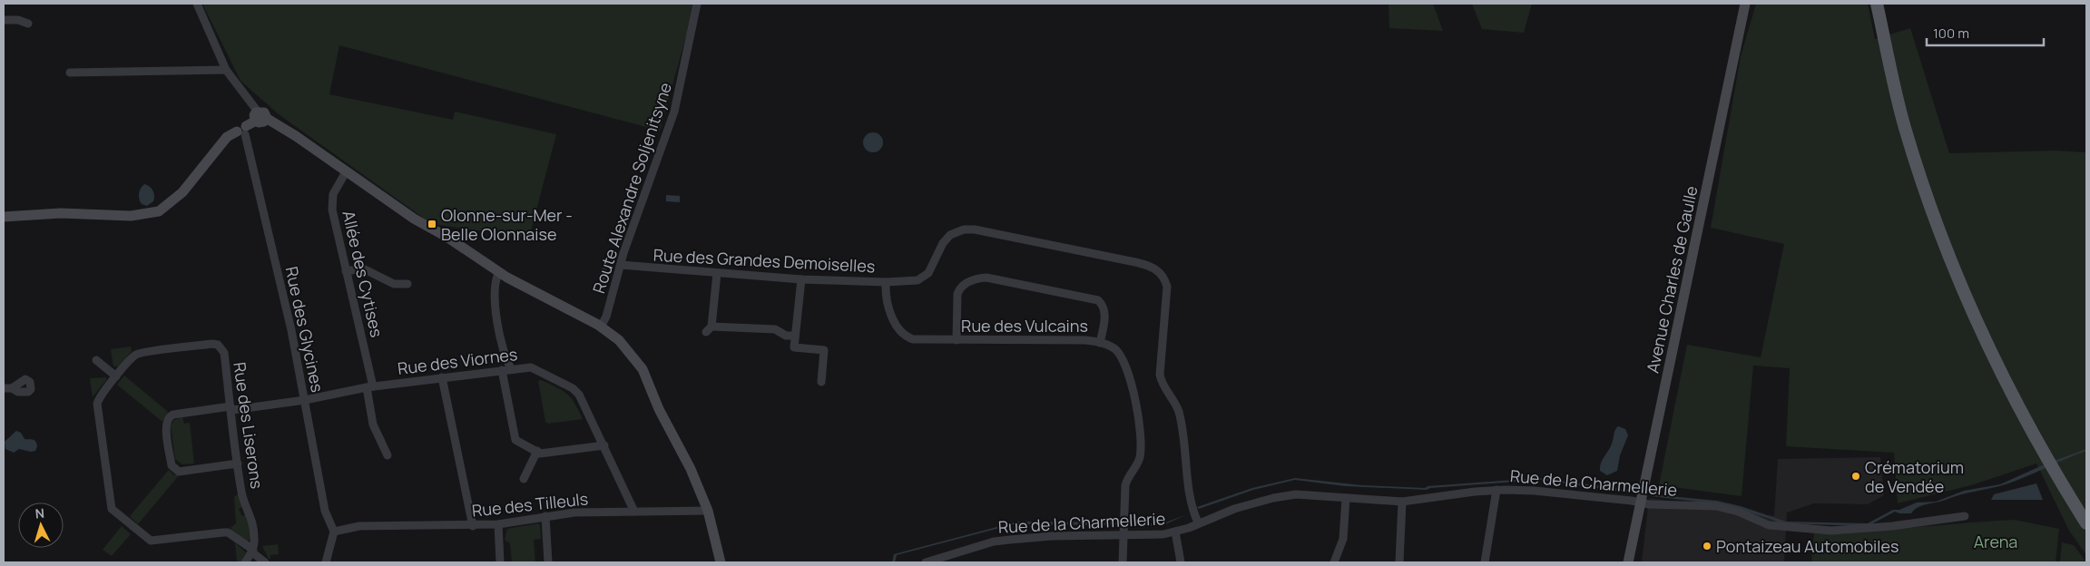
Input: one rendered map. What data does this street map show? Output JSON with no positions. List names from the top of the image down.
{
  "streets": {
    "street": [
      "Route Alexandre Soljenitsyne",
      "Rue des Grandes Demoiselles",
      "Allée des Cytises",
      "Avenue Charles de Gaulle",
      "Rue des Vulcains",
      "Rue des Glycines",
      "Rue des Viornes",
      "Rue des Liserons",
      "Rue de la Charmellerie",
      "Rue des Tilleuls"
    ]
  },
  "crossings": [
    ["Route Alexandre Soljenitsyne", "Rue des Grandes Demoiselles"],
    ["Rue des Grandes Demoiselles", "Rue des Vulcains"],
    ["Rue des Grandes Demoiselles", "Rue de la Charmellerie"],
    ["Allée des Cytises", "Rue des Viornes"],
    ["Avenue Charles de Gaulle", "Rue de la Charmellerie"],
    ["Rue des Vulcains", "Rue de la Charmellerie"],
    ["Rue des Glycines", "Rue des Viornes"],
    ["Rue des Glycines", "Rue des Tilleuls"],
    ["Rue des Viornes", "Rue des Liserons"],
    ["Rue des Viornes", "Rue des Tilleuls"]
  ],
  "parks": ["Arena"],
  "places": {
    "transit": ["Olonne-sur-Mer - Belle Olonnaise"],
    "other": ["Crématorium de Vendée", "Pontaizeau Automobiles"]
  },
  "scale_bar": "100 m",
  "north": "top"
}
